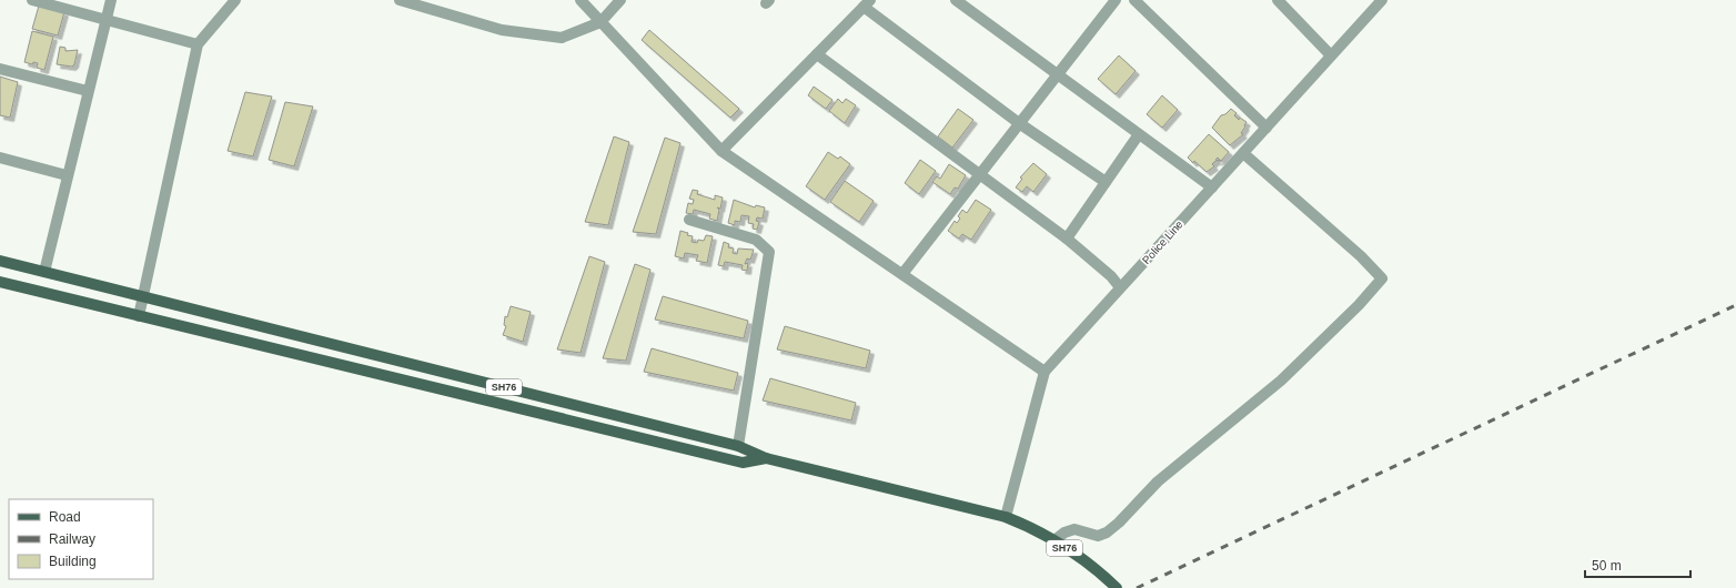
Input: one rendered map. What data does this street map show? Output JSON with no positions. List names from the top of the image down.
{
  "streets": {
    "main road": ["SH76"],
    "street": ["Police Line"]
  },
  "crossings": [
    ["Police Line", "SH76"]
  ],
  "legend": ["Road", "Railway", "Building"],
  "scale_bar": "50 m"
}
